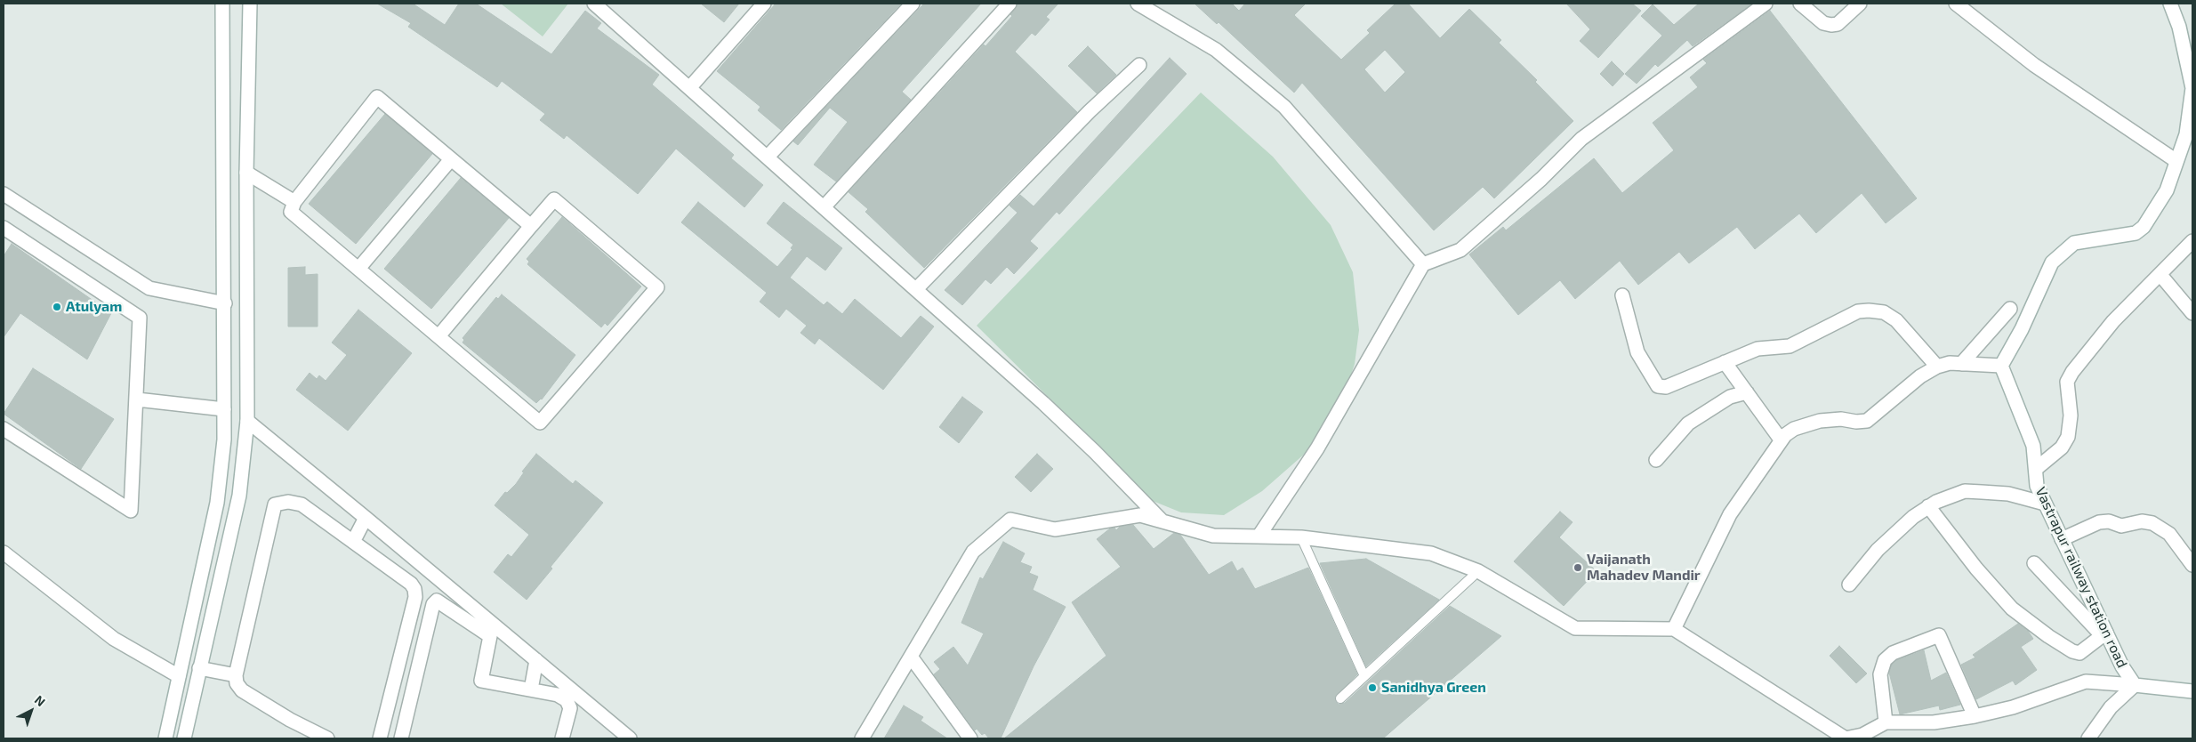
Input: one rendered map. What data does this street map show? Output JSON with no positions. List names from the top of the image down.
{
  "streets": {
    "street": ["Vastrapur railway station road"]
  },
  "places": ["Atulyam", "Vaijanath Mahadev Mandir", "Sanidhya Green"],
  "north": "top right"
}
